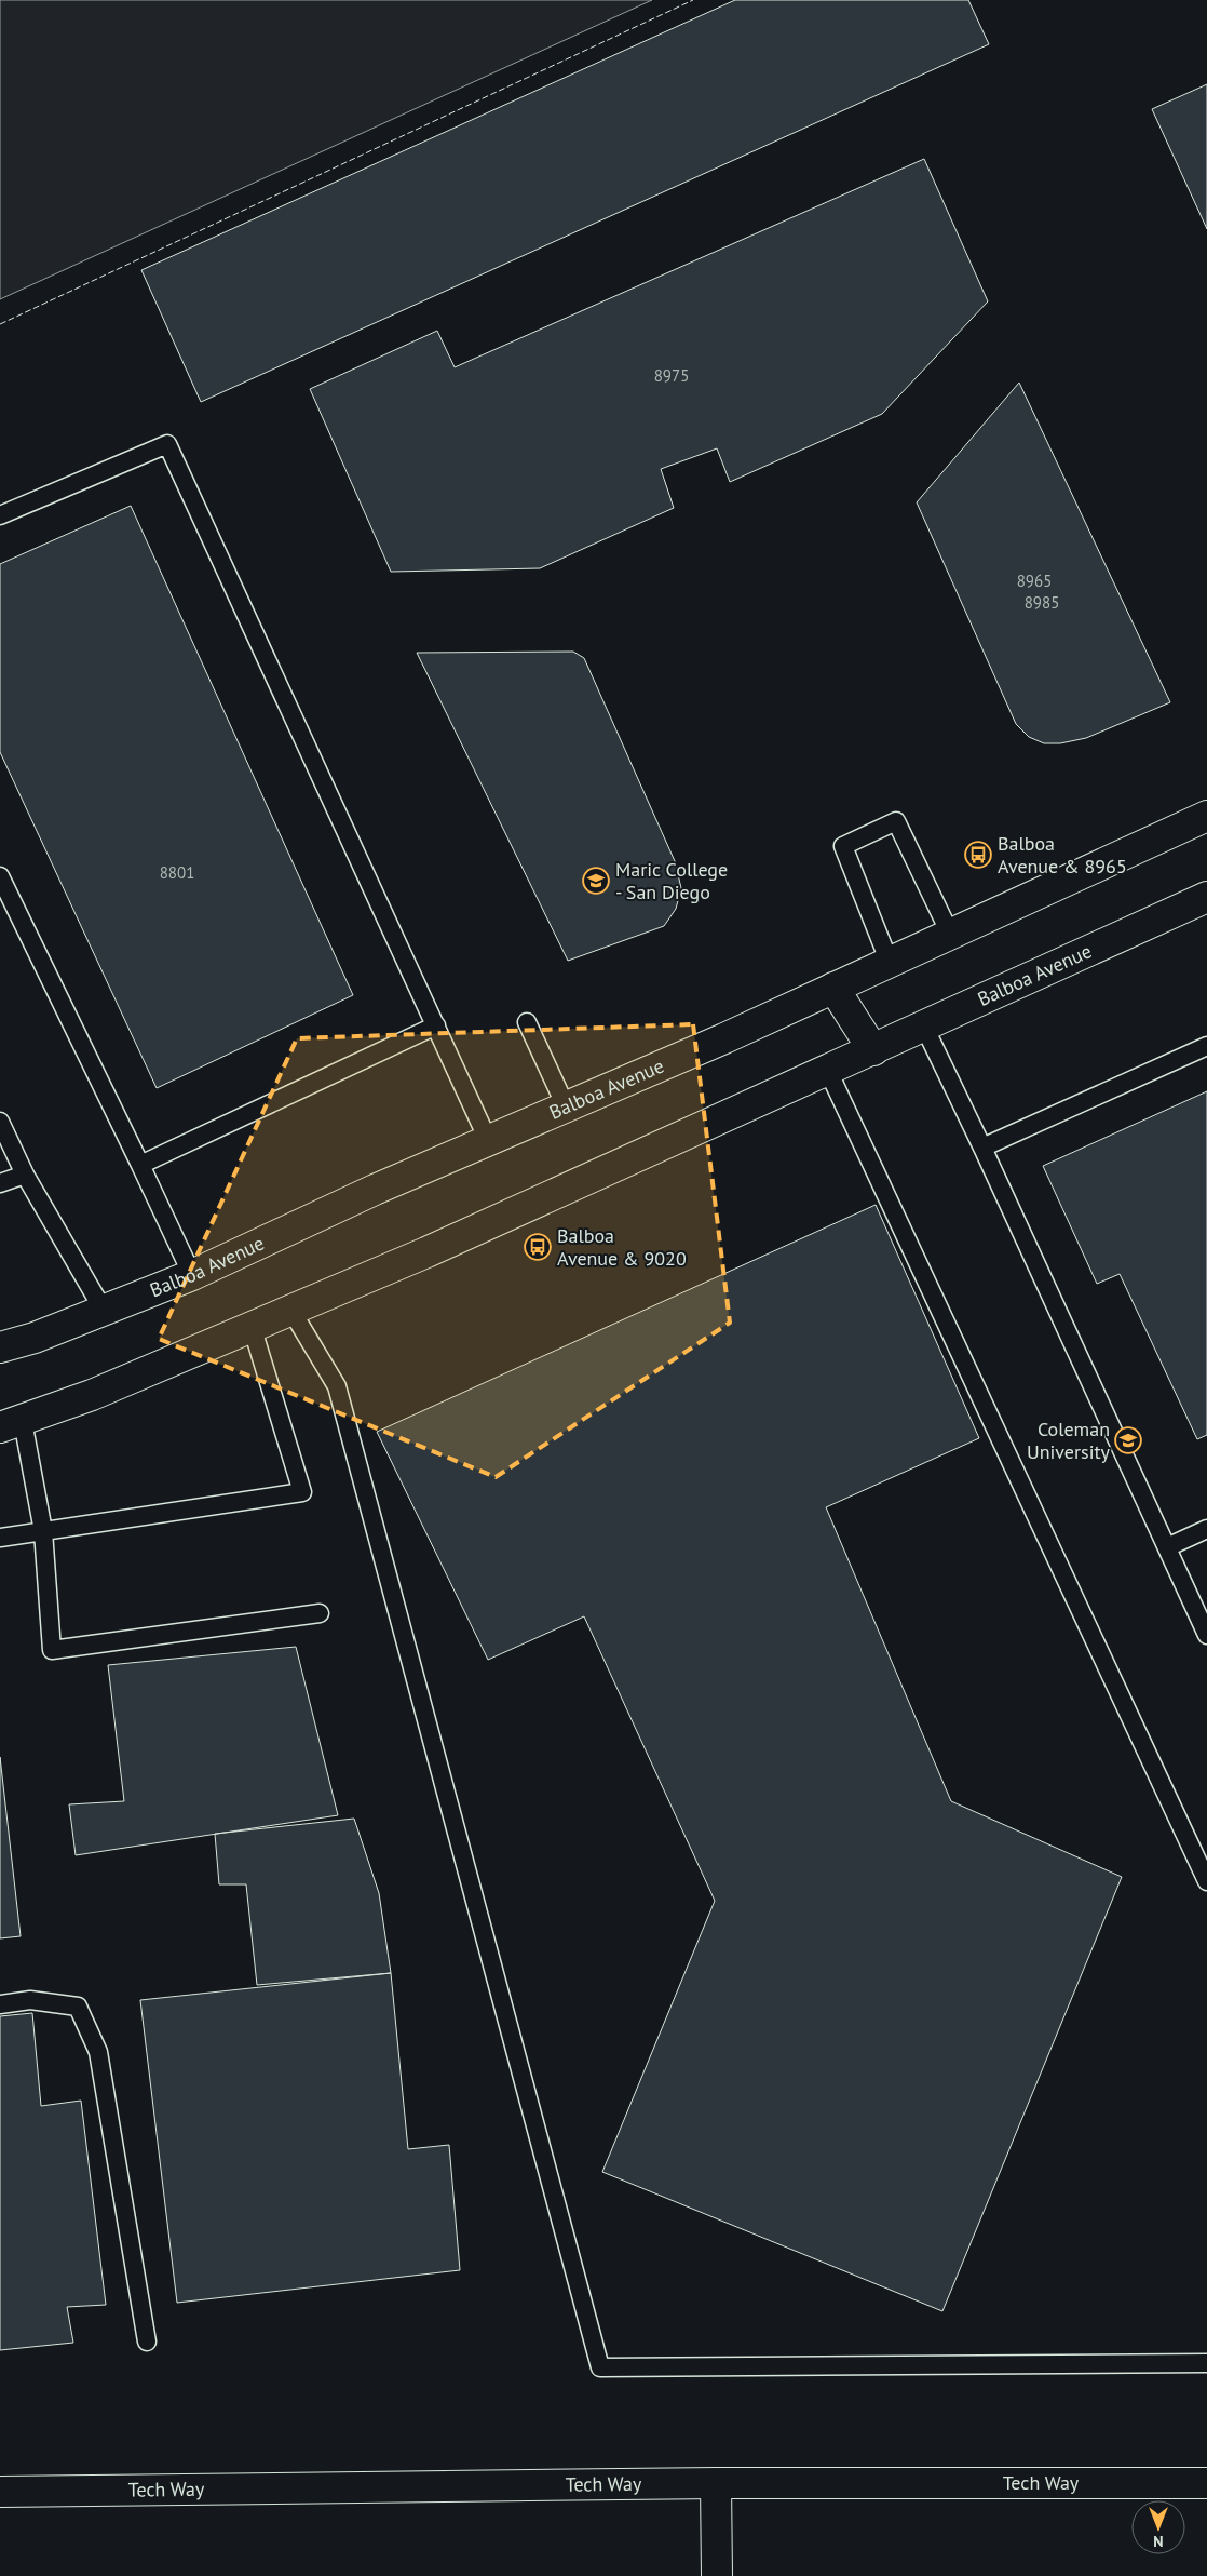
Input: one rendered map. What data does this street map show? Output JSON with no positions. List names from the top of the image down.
{
  "streets": {
    "main road": ["Balboa Avenue", "Tech Way"]
  },
  "places": {
    "bus stop": ["Balboa Avenue & 8965", "Balboa Avenue & 9020"],
    "school or university": ["Maric College - San Diego", "Coleman University"]
  },
  "house_numbers": [
    "8975",
    "8965",
    "8985",
    "8801"
  ],
  "north": "bottom"
}
